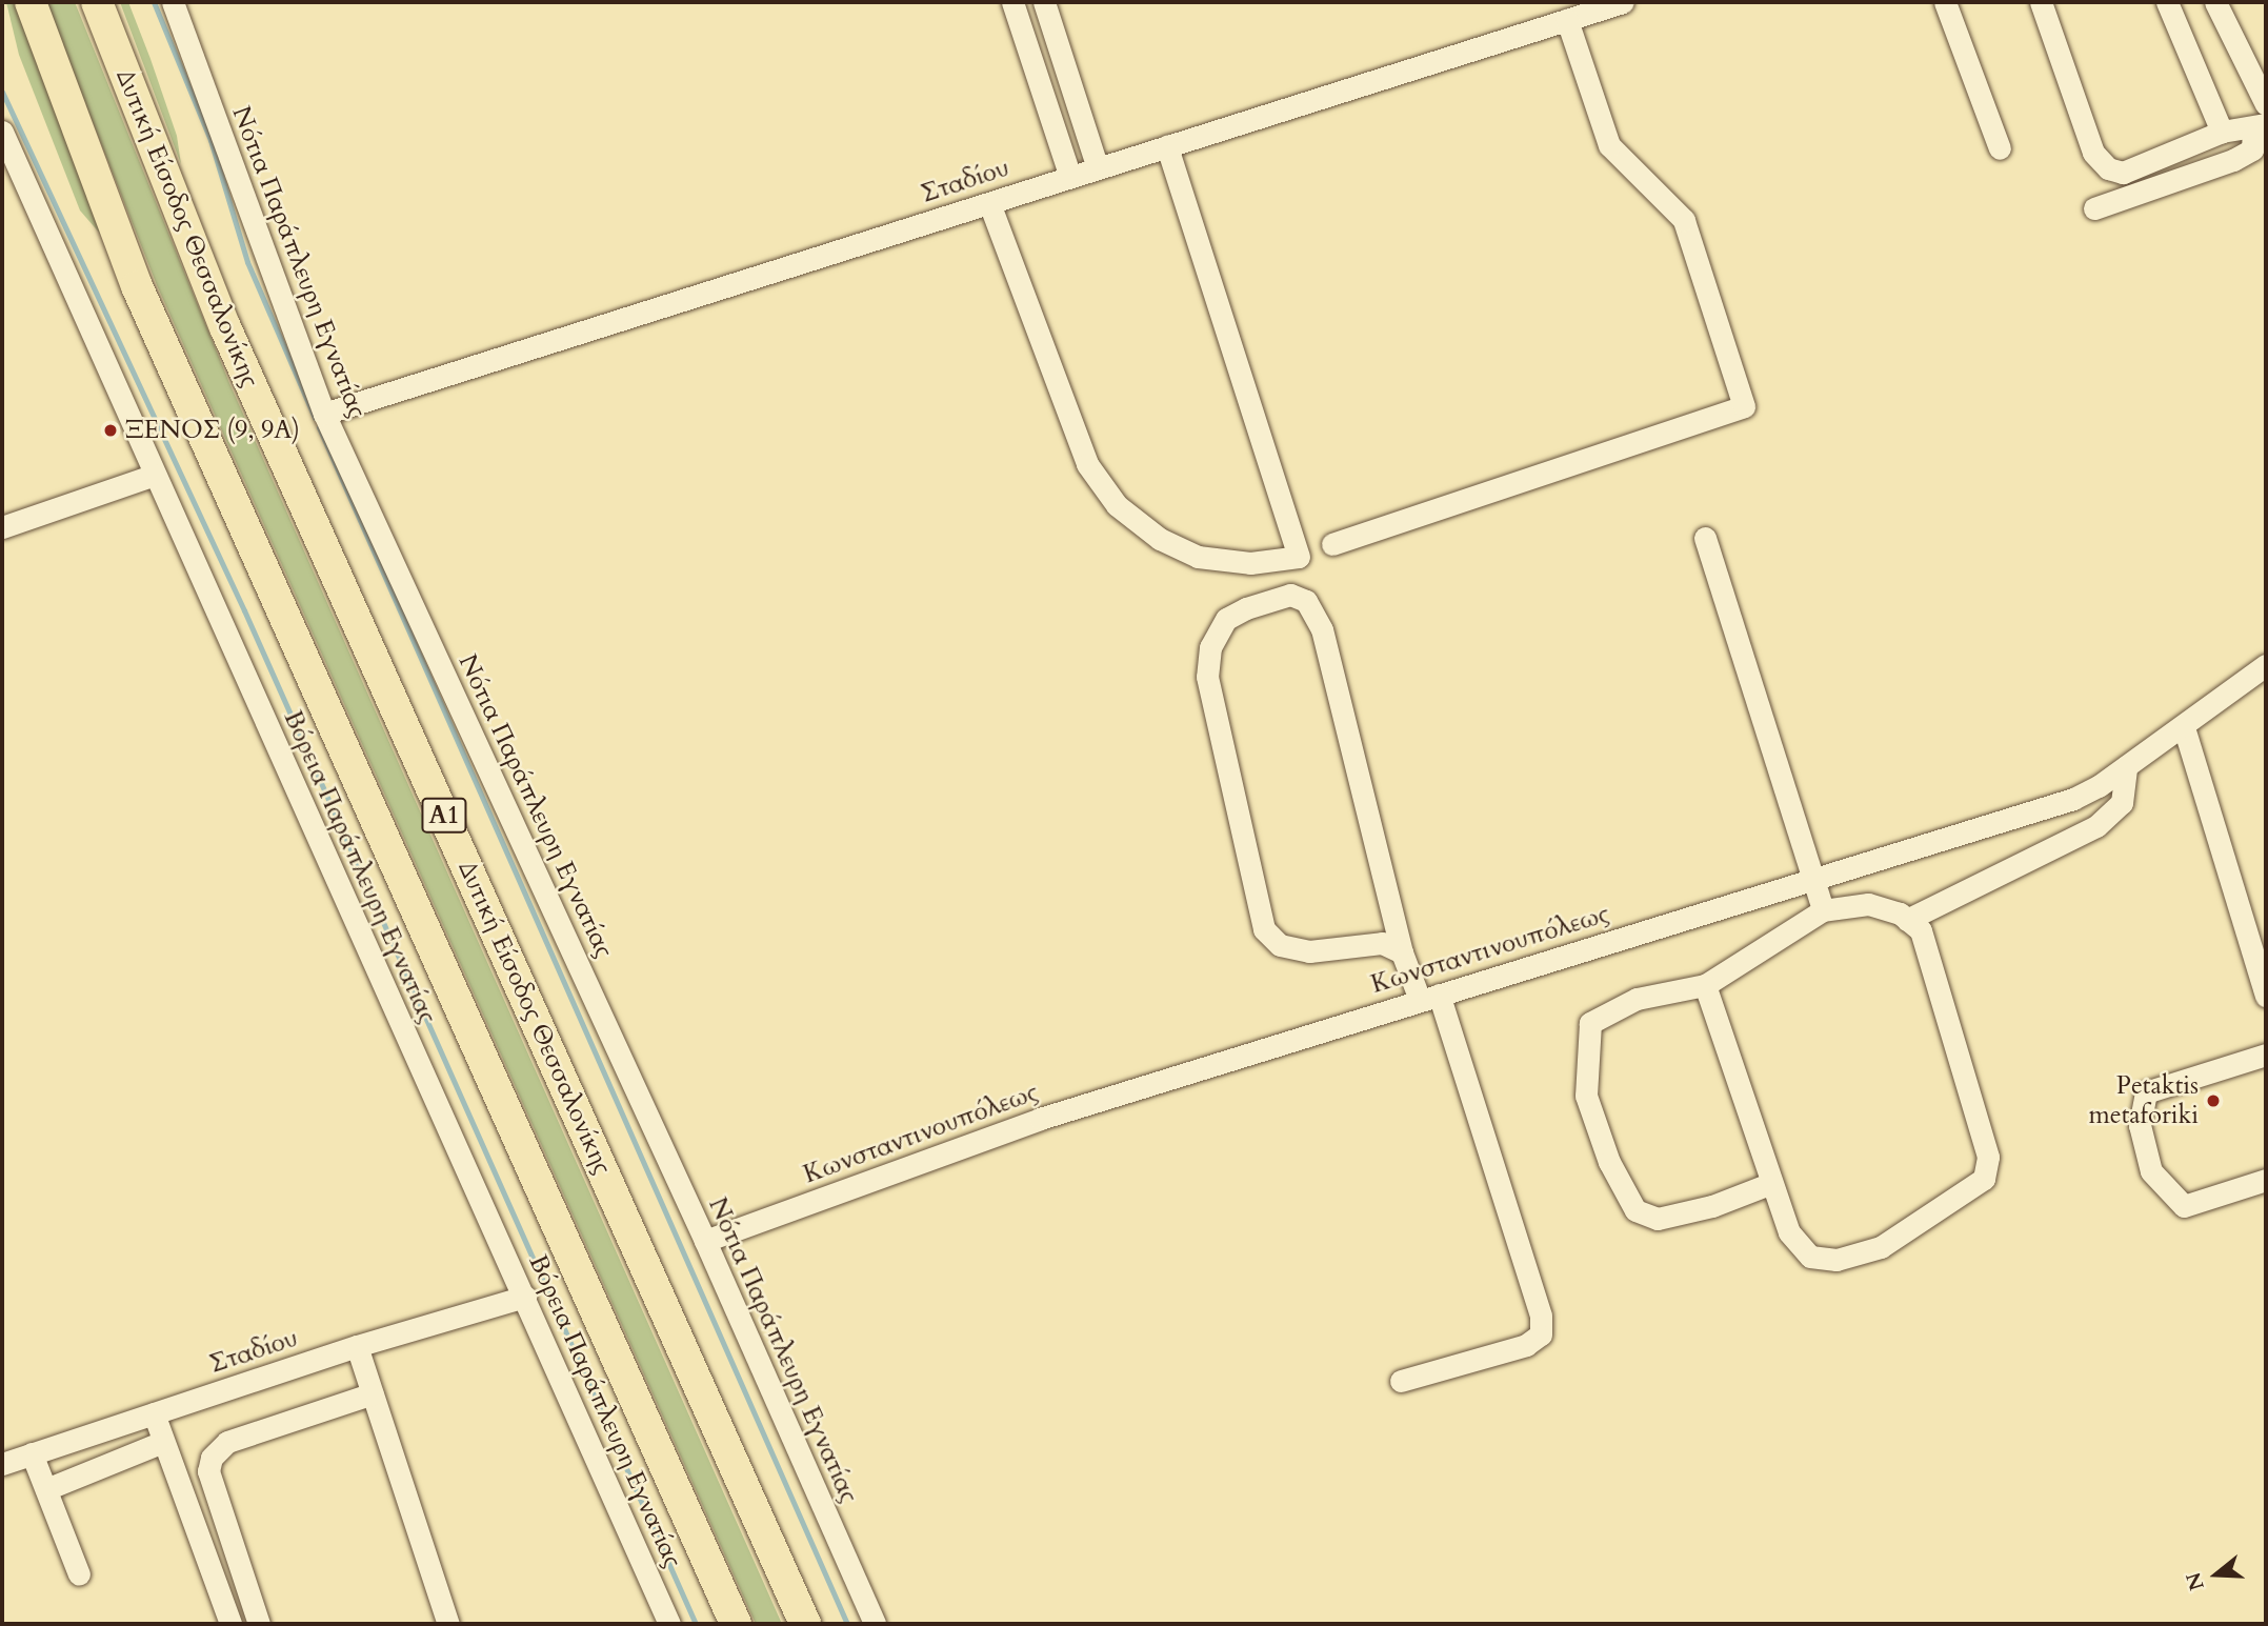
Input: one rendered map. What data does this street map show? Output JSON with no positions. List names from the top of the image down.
{
  "streets": {
    "highway": ["Δυτική Είσοδος Θεσσαλονίκης", "Α1"],
    "street": [
      "Σταδίου",
      "Νότια Παράπλευρη Εγνατίας",
      "Βόρεια Παράπλευρη Εγνατίας",
      "Κωνσταντινουπόλεως"
    ]
  },
  "crossings": [
    ["Σταδίου", "Νότια Παράπλευρη Εγνατίας"],
    ["Σταδίου", "Βόρεια Παράπλευρη Εγνατίας"],
    ["Νότια Παράπλευρη Εγνατίας", "Κωνσταντινουπόλεως"]
  ],
  "places": ["ΞΕΝΟΣ (9, 9Α)", "Petaktis metaforiki"],
  "north": "left"
}
